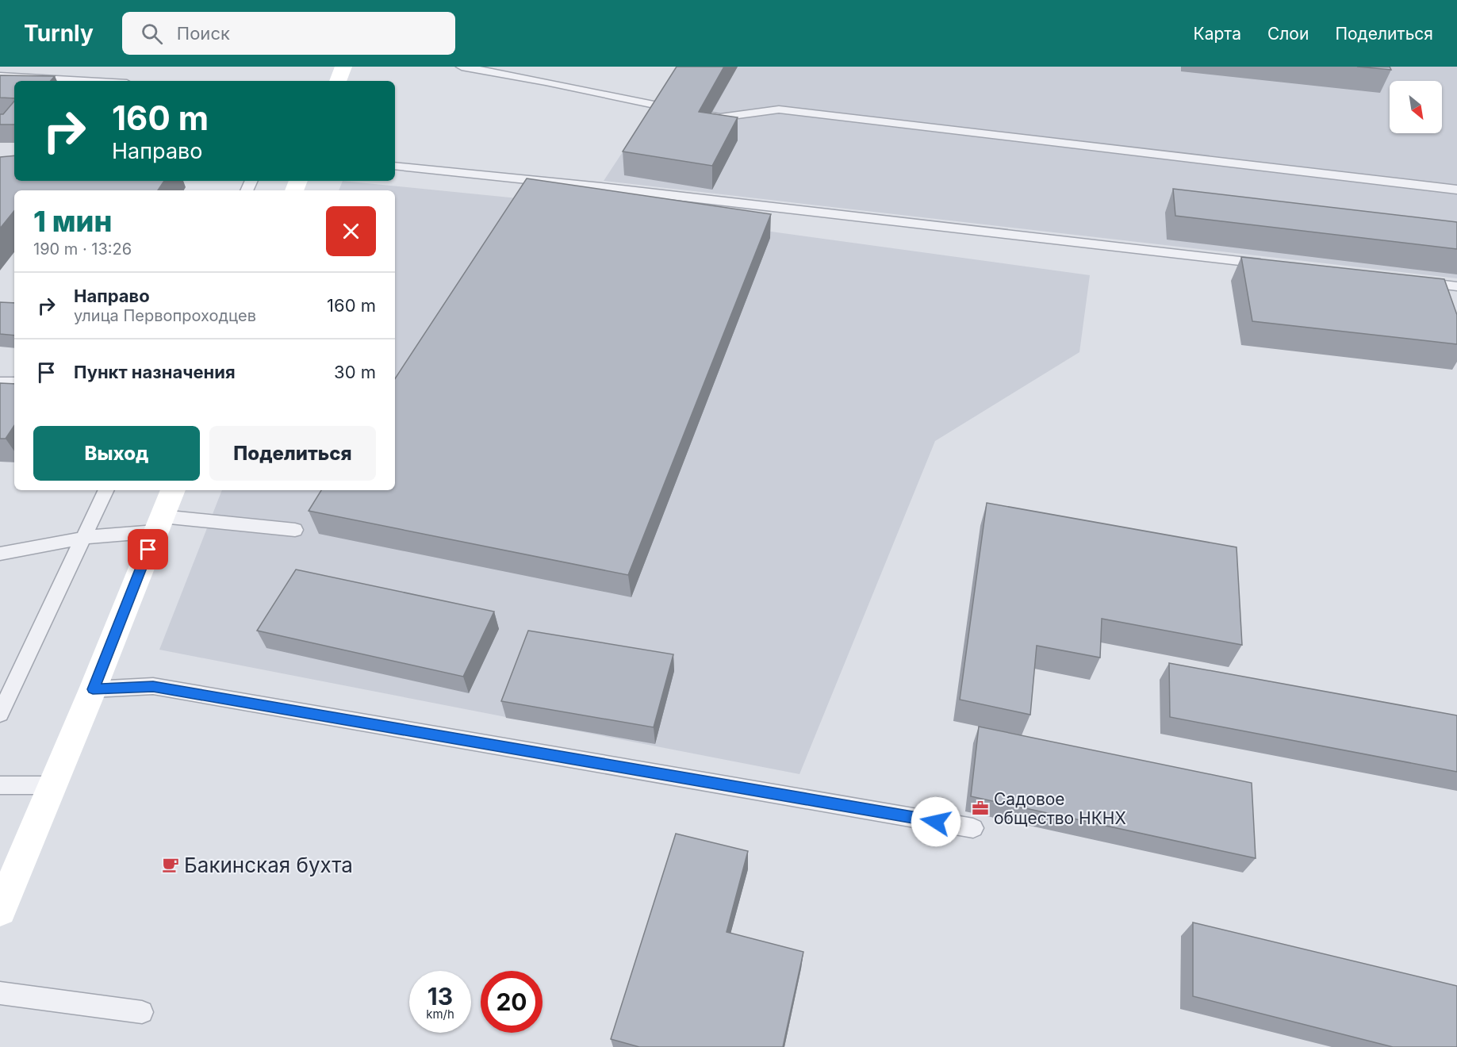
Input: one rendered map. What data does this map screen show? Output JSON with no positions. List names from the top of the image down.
{
  "places": {
    "office": ["Садовое общество НКНХ"],
    "cafe": ["Бакинская бухта"]
  },
  "north": "bottom right",
  "page": {
    "header": "Turnly",
    "search": "Поиск",
    "nav": ["Карта", "Слои", "Поделиться"],
    "turn": ["160 m", "Направо"],
    "heading": ["1 мин", "190 m · 13:26"],
    "list": [
      {
        "name": "Направо",
        "note": "улица Первопроходцев",
        "value": "160 m"
      },
      {
        "name": "Пункт назначения",
        "value": "30 m"
      }
    ],
    "buttons": ["Выход", "Поделиться"],
    "speed": "13 km/h",
    "limit": "20"
  }
}
